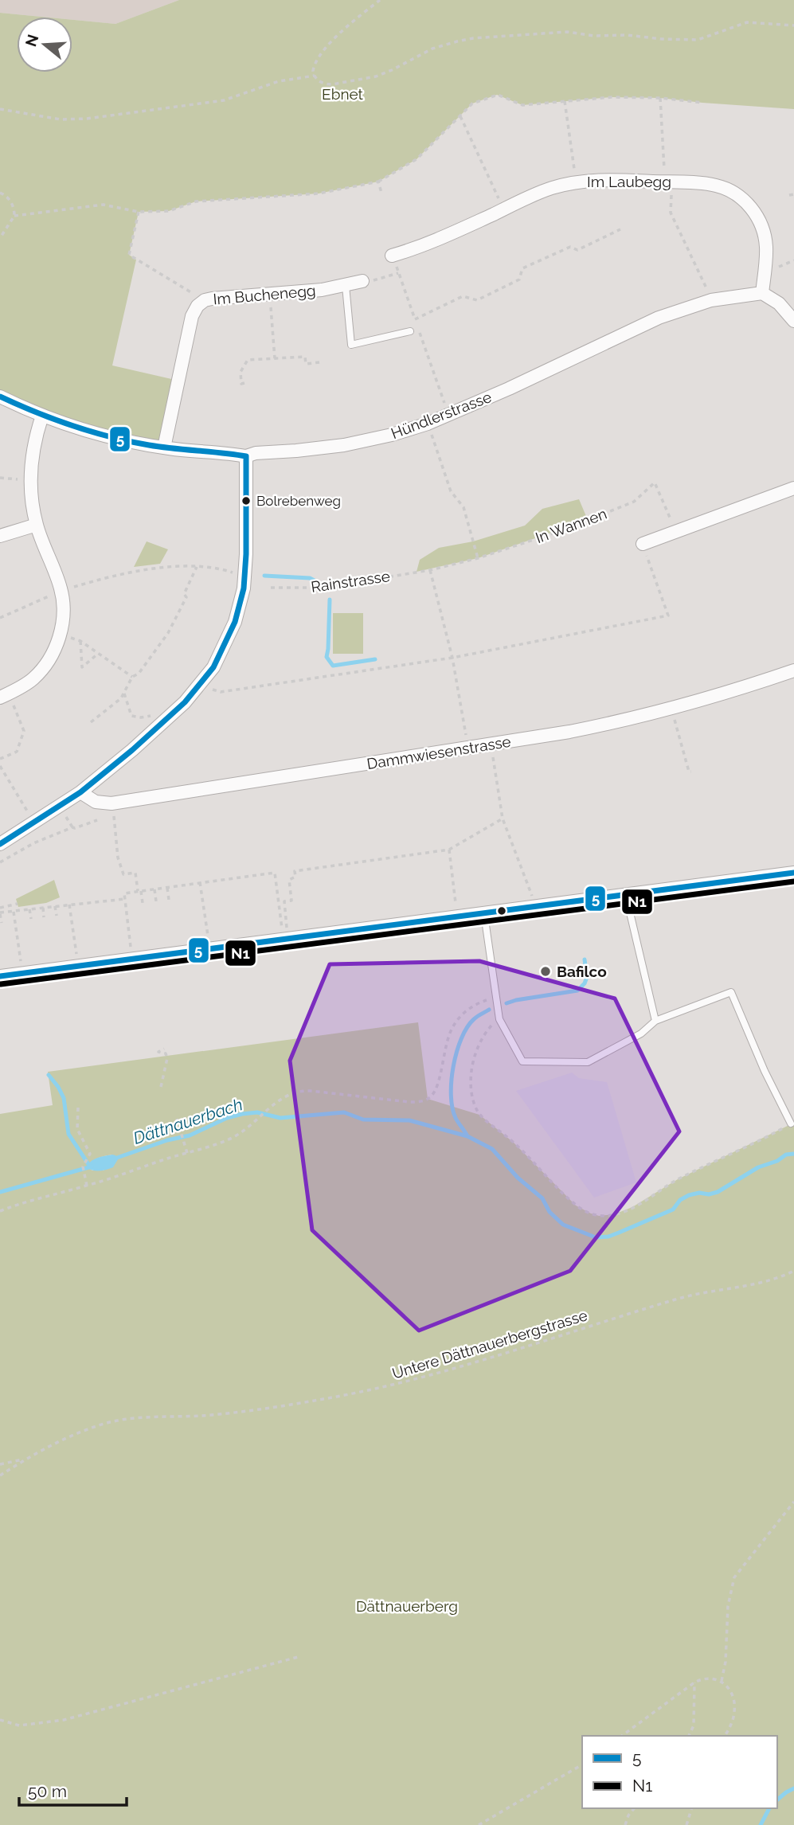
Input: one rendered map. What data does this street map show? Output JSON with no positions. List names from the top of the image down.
{
  "streets": {
    "street": [
      "Im Laubegg",
      "Im Buchenegg",
      "Hündlerstrasse",
      "Dammwiesenstrasse"
    ],
    "path": ["In Wannen", "Rainstrasse", "Untere Dättnauerbergstrasse"]
  },
  "crossings": [
    ["Im Laubegg", "Hündlerstrasse"],
    ["Im Buchenegg", "Hündlerstrasse"],
    ["In Wannen", "Rainstrasse"]
  ],
  "water": ["Dättnauerbach"],
  "parks": ["Ebnet", "Dättnauerberg"],
  "places": ["Bolrebenweg", "Bafilco"],
  "lines": ["transit line 5", "transit line N1"],
  "legend": ["5", "N1"],
  "scale_bar": "50 m",
  "north": "left"
}
